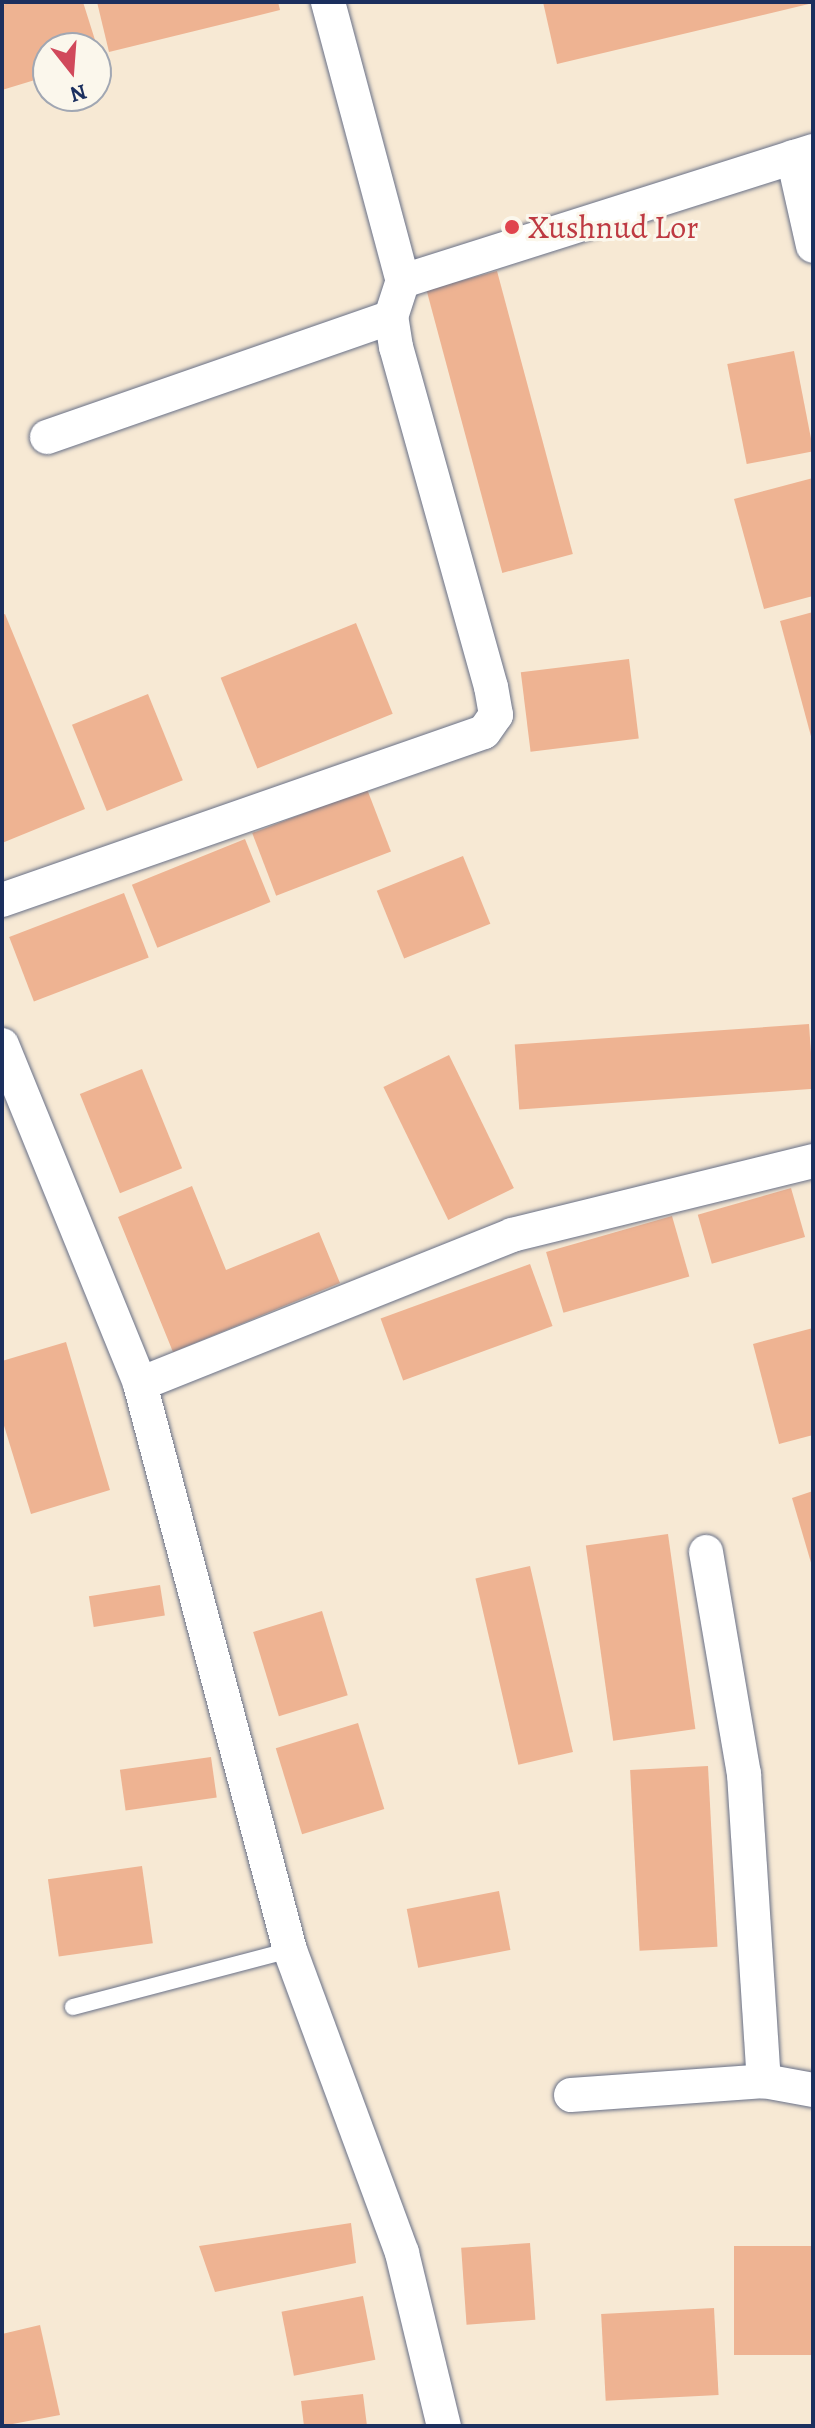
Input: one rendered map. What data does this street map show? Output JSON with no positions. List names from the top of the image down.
{
  "places": ["Xushnud Lor"],
  "north": "bottom"
}
